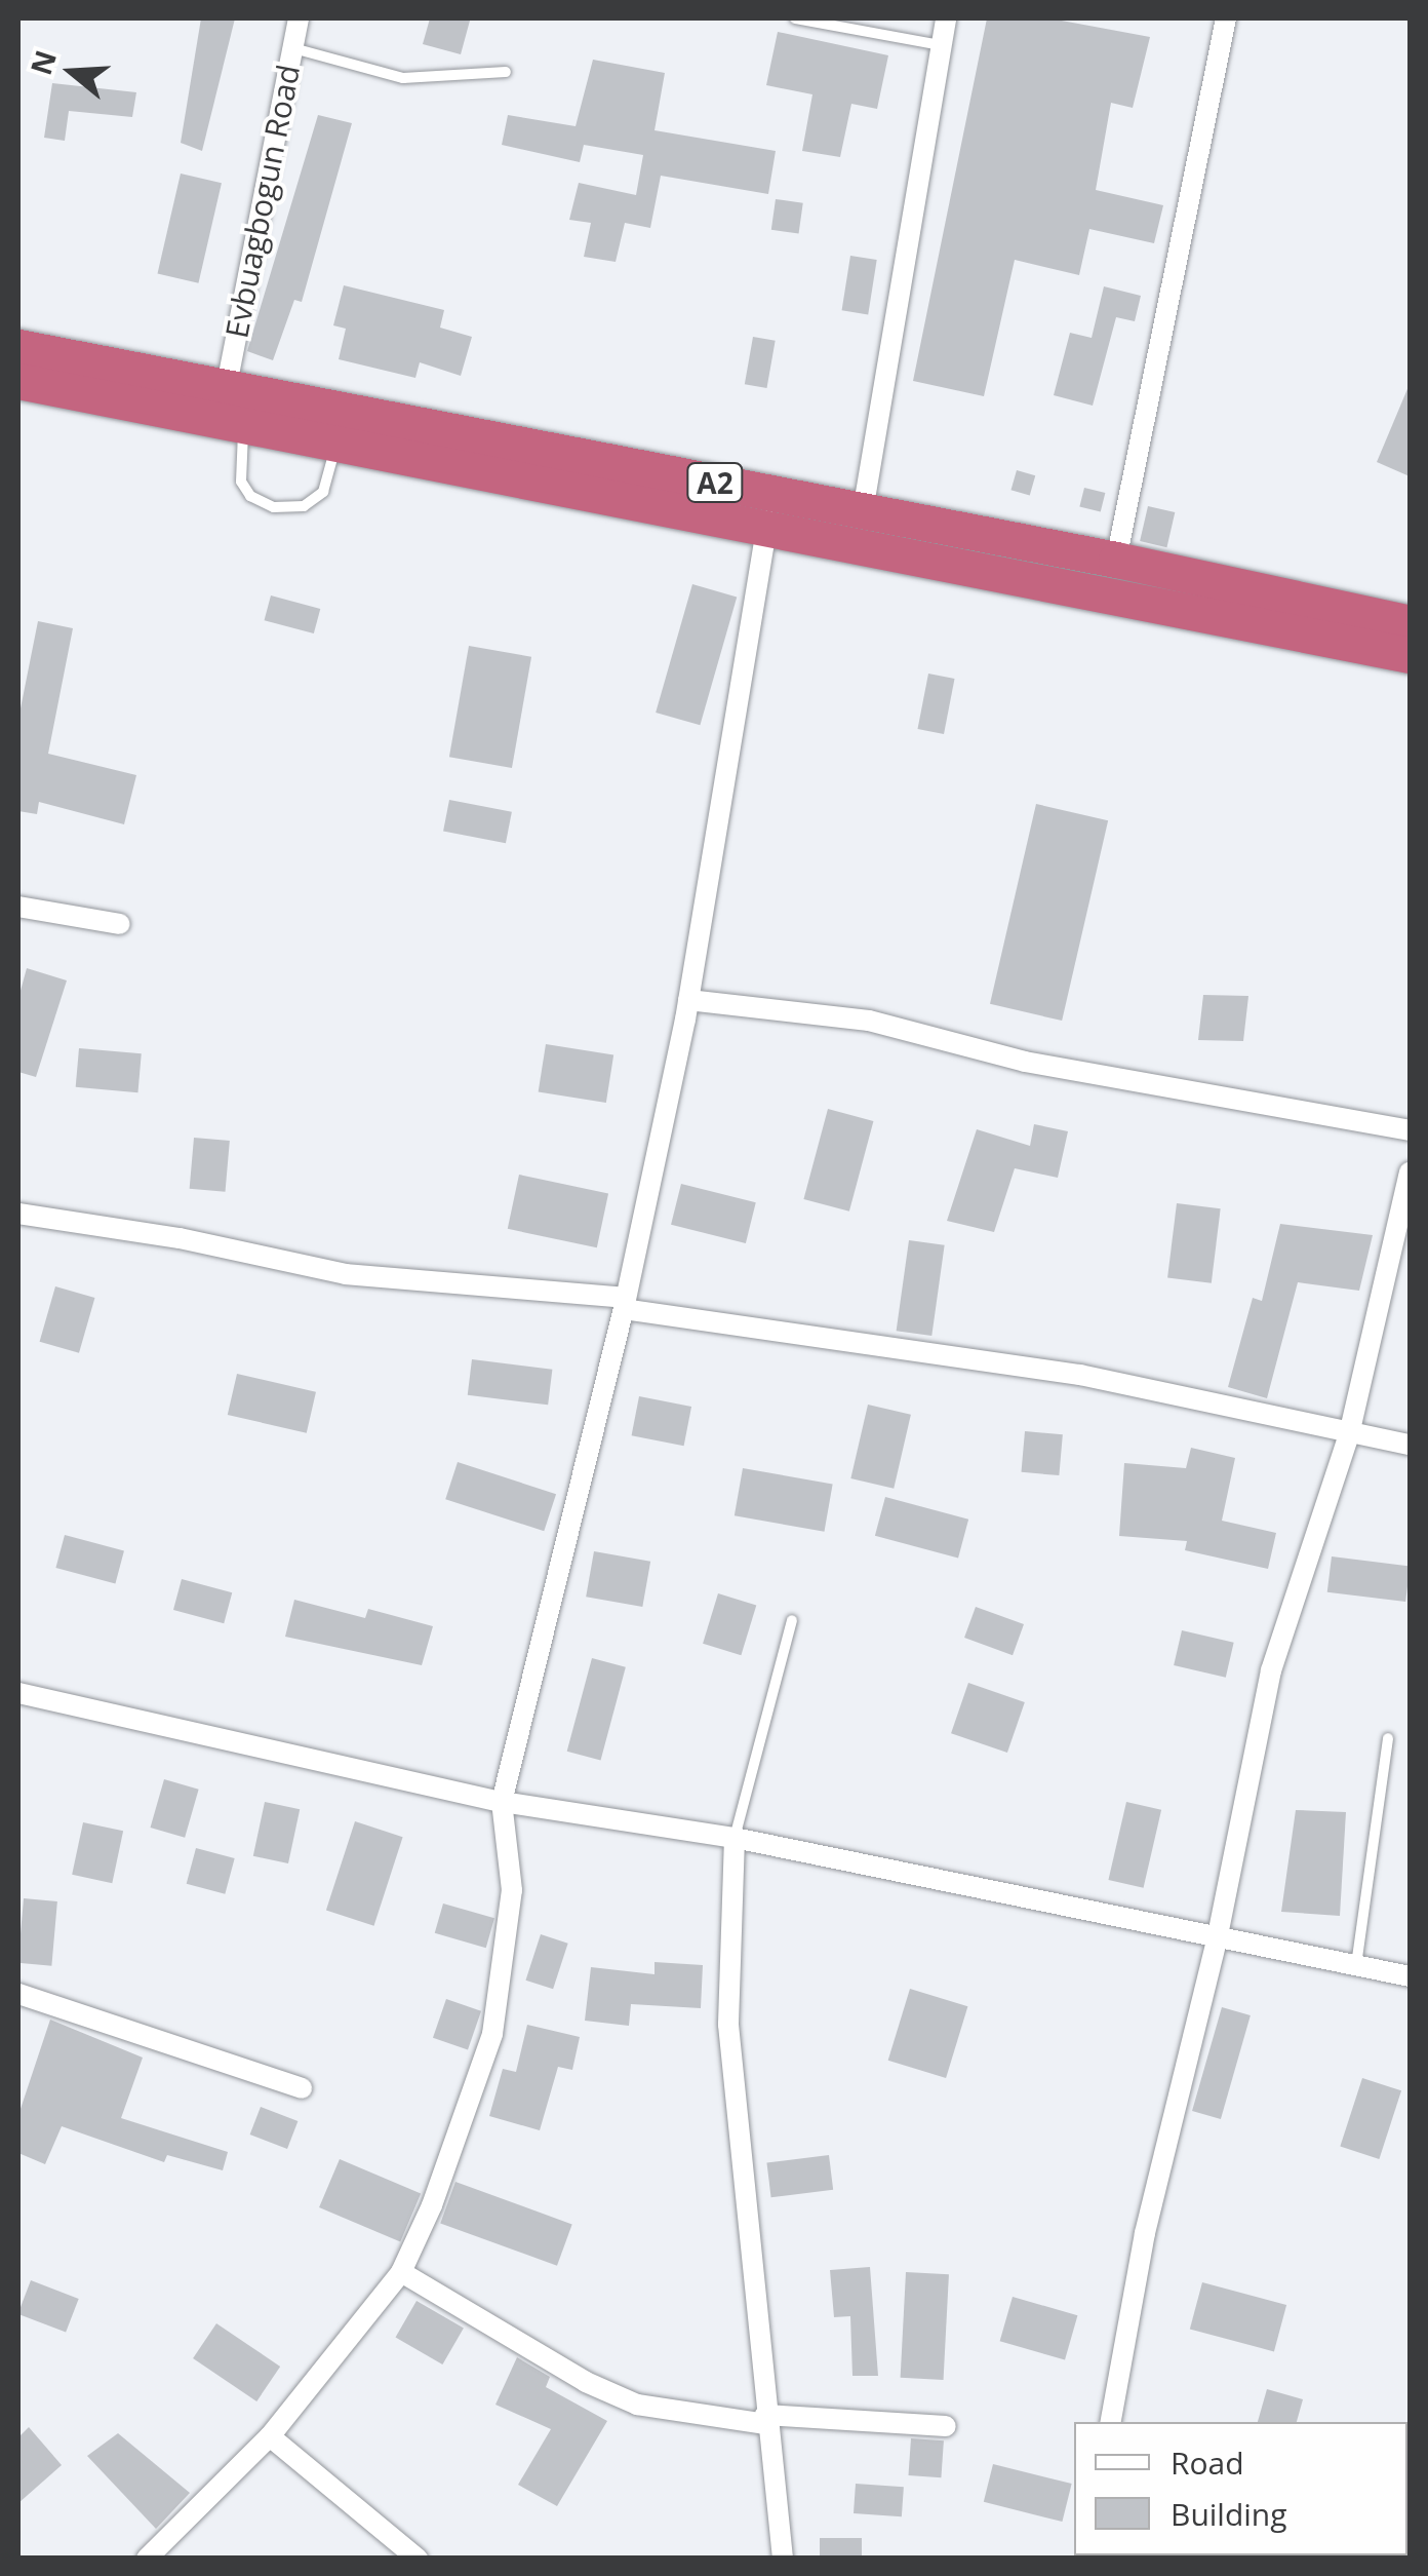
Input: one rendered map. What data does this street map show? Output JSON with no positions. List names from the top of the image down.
{
  "streets": {
    "highway": ["A2"],
    "street": ["Evbuagbogun Road"]
  },
  "crossings": [
    ["Evbuagbogun Road", "A2"]
  ],
  "legend": ["Road", "Building"],
  "north": "left"
}
